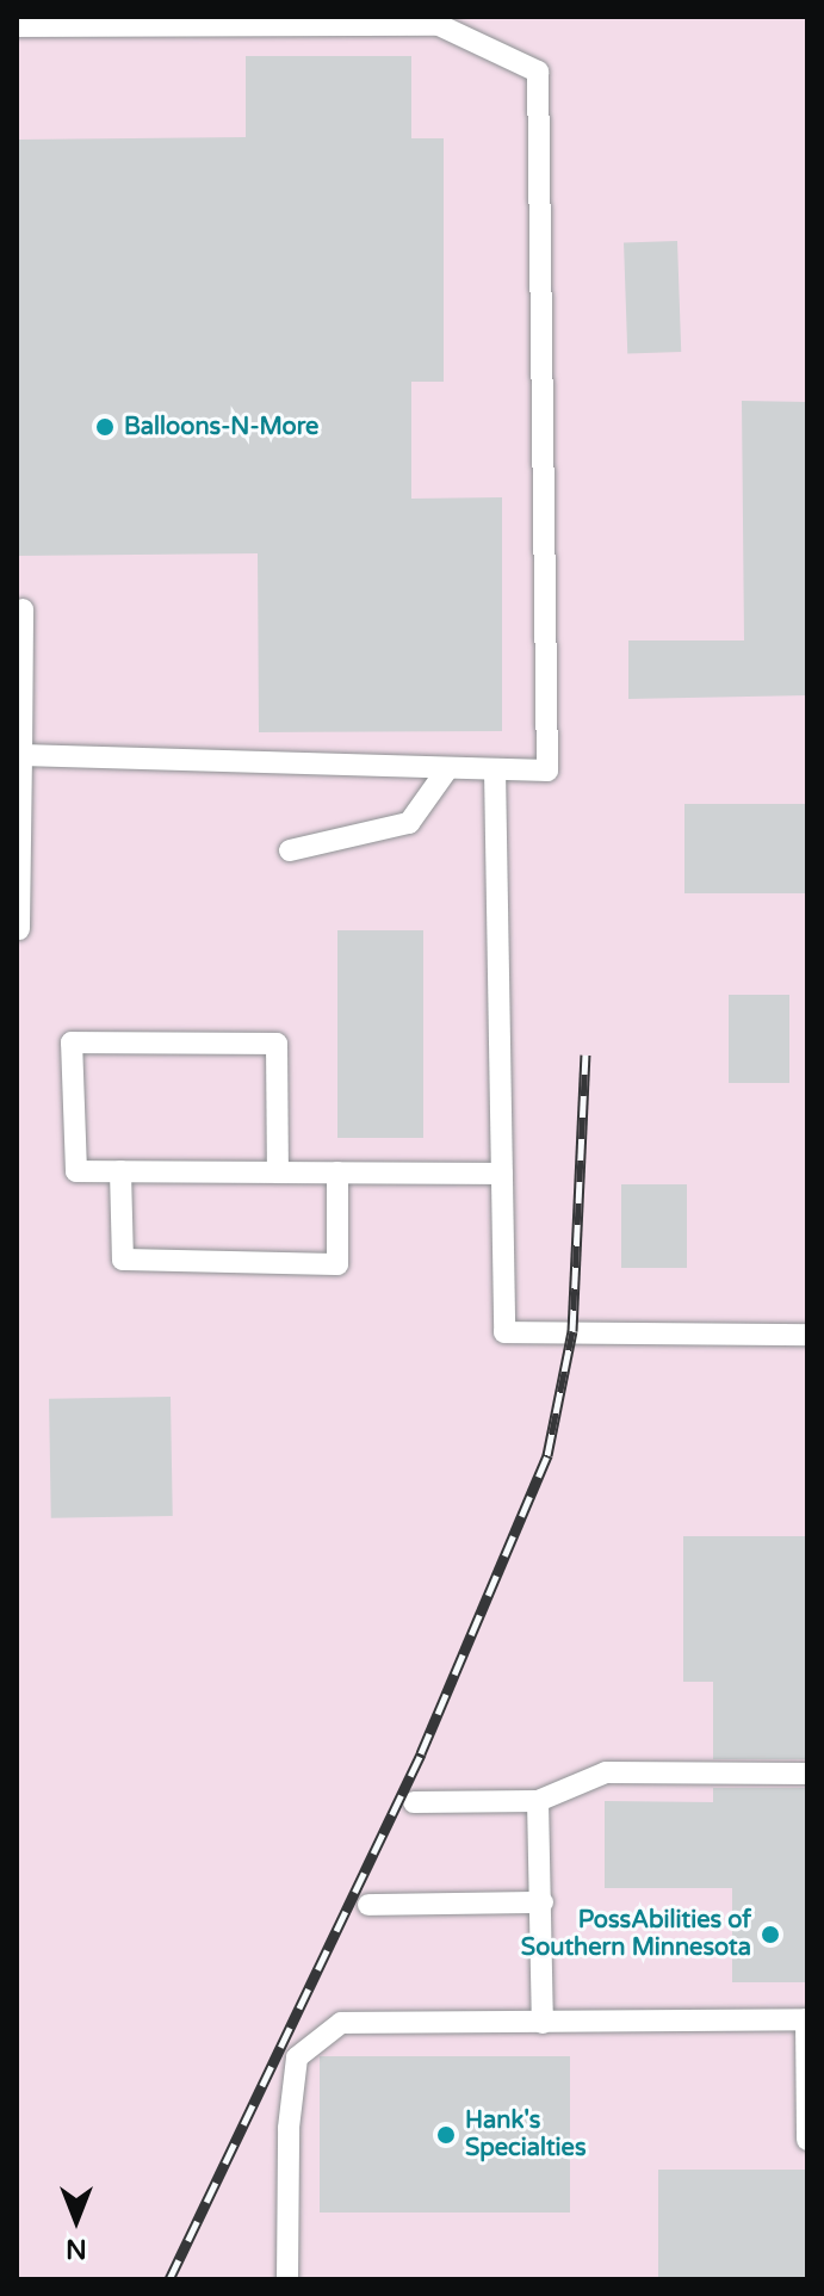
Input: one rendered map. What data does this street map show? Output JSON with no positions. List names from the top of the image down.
{
  "places": ["Balloons-N-More", "PossAbilities of Southern Minnesota", "Hank's Specialties"],
  "north": "bottom"
}
